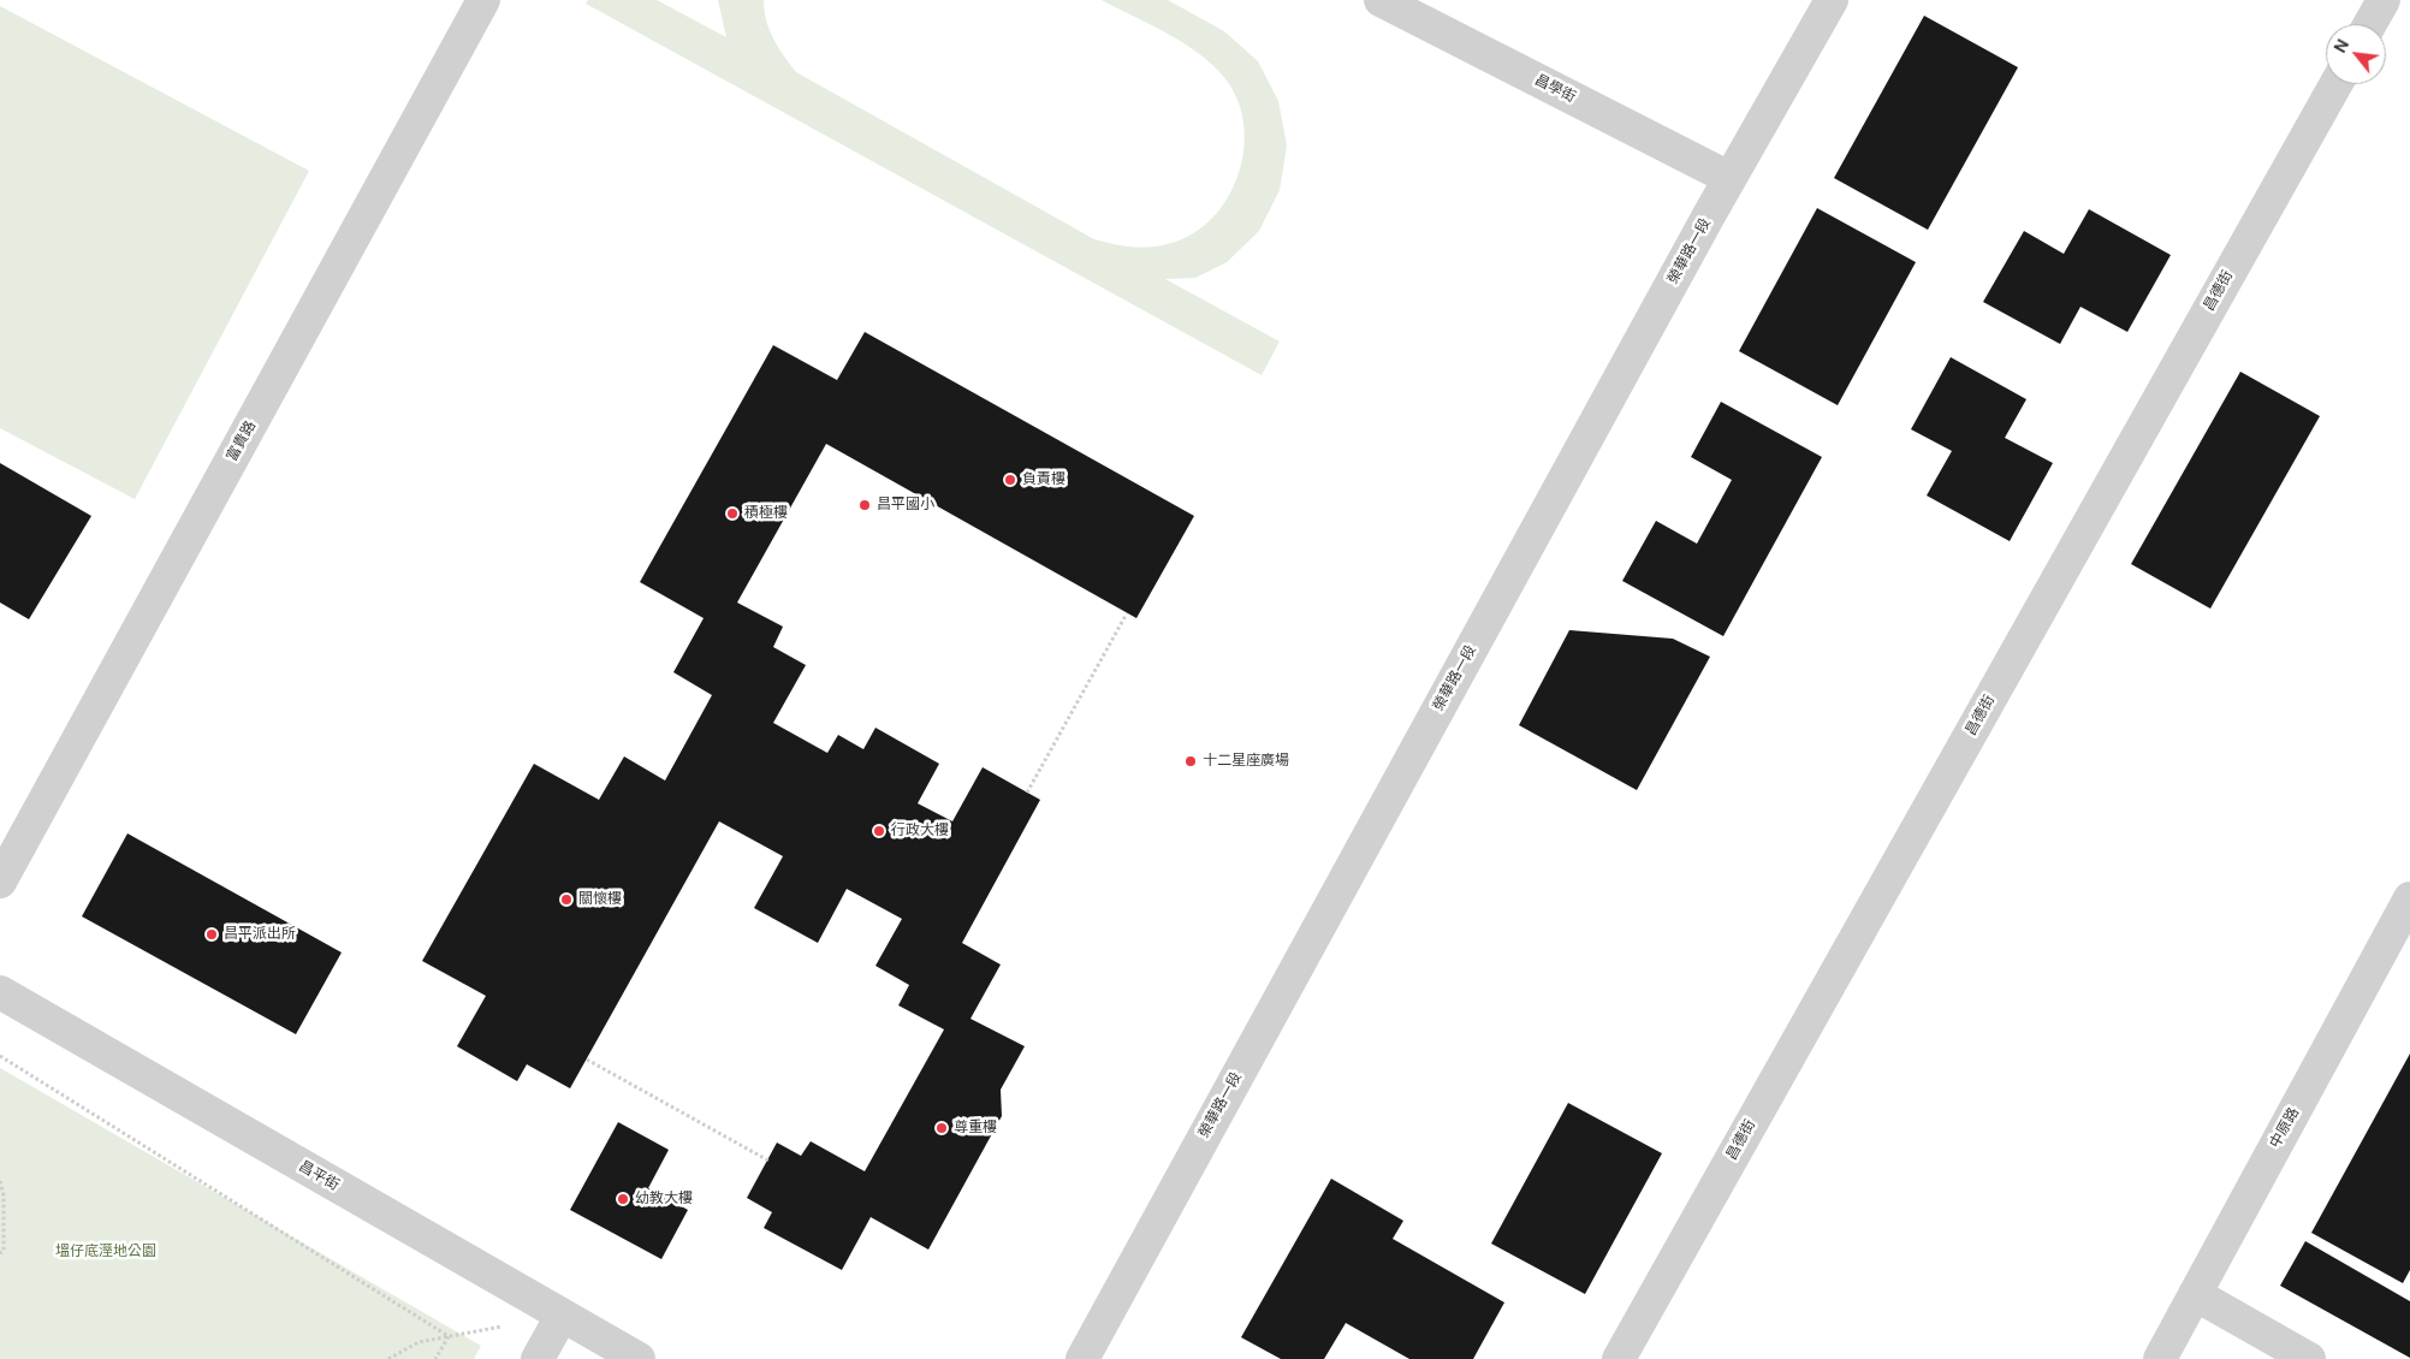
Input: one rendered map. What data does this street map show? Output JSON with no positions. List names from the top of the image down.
{
  "streets": {
    "street": [
      "昌學街",
      "榮華路一段",
      "昌德街",
      "富貴路",
      "中原路",
      "昌平街"
    ]
  },
  "crossings": [
    ["昌學街", "榮華路一段"]
  ],
  "parks": ["塭仔底溼地公園"],
  "places": [
    "負責樓",
    "昌平國小",
    "積極樓",
    "十二星座廣場",
    "行政大樓",
    "關懷樓",
    "昌平派出所",
    "尊重樓",
    "幼教大樓"
  ],
  "north": "top left"
}
